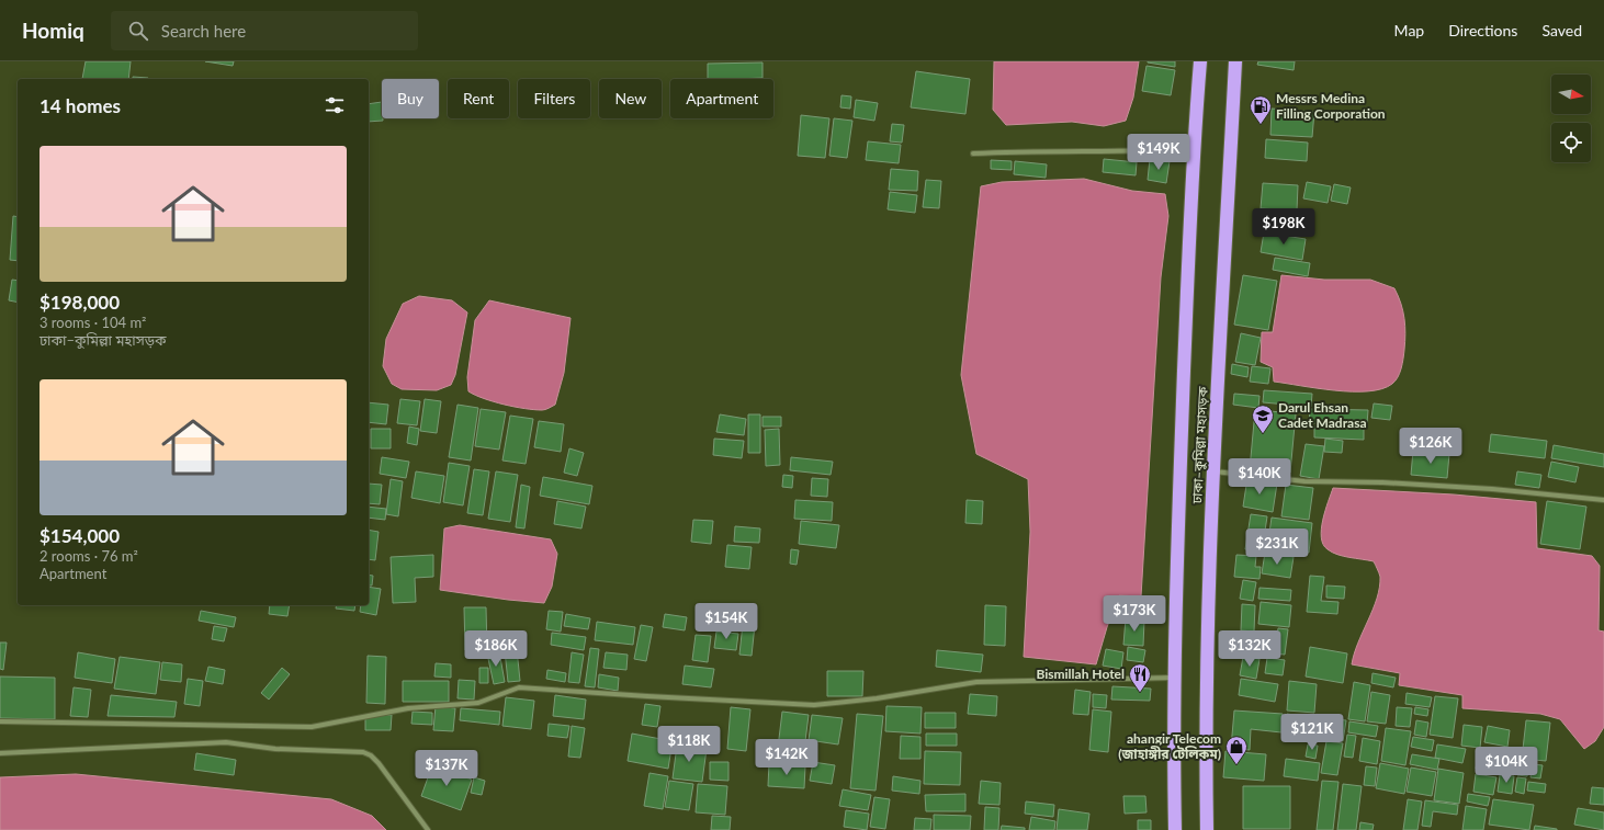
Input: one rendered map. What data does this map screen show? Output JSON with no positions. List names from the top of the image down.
{
  "streets": {
    "highway": ["ঢাকা–কুমিল্লা মহাসড়ক"]
  },
  "places": {
    "fuel station": ["Messrs Medina Filling Corporation"],
    "school or university": ["Darul Ehsan Cadet Madrasa"],
    "restaurant": ["Bismillah Hotel"],
    "shop": ["ahangir Telecom (জাহাঙ্গীর টেলিকম)"]
  },
  "north": "right",
  "page": {
    "header": "Homiq",
    "search": "Search here",
    "nav": ["Map", "Directions", "Saved"],
    "chip": [
      "Buy",
      "Rent",
      "Filters",
      "New",
      "Apartment"
    ],
    "heading": "14 homes",
    "list": [
      {
        "name": "$198,000",
        "note": "3 rooms · 104 m² · ঢাকা–কুমিল্লা মহাসড়ক"
      },
      {
        "name": "$154,000",
        "note": "2 rooms · 76 m² · Apartment"
      }
    ],
    "price": [
      "$149K",
      "$198K",
      "$126K",
      "$140K",
      "$231K",
      "$173K",
      "$154K",
      "$186K",
      "$132K",
      "$121K",
      "$118K",
      "$142K",
      "$104K",
      "$137K"
    ]
  }
}
